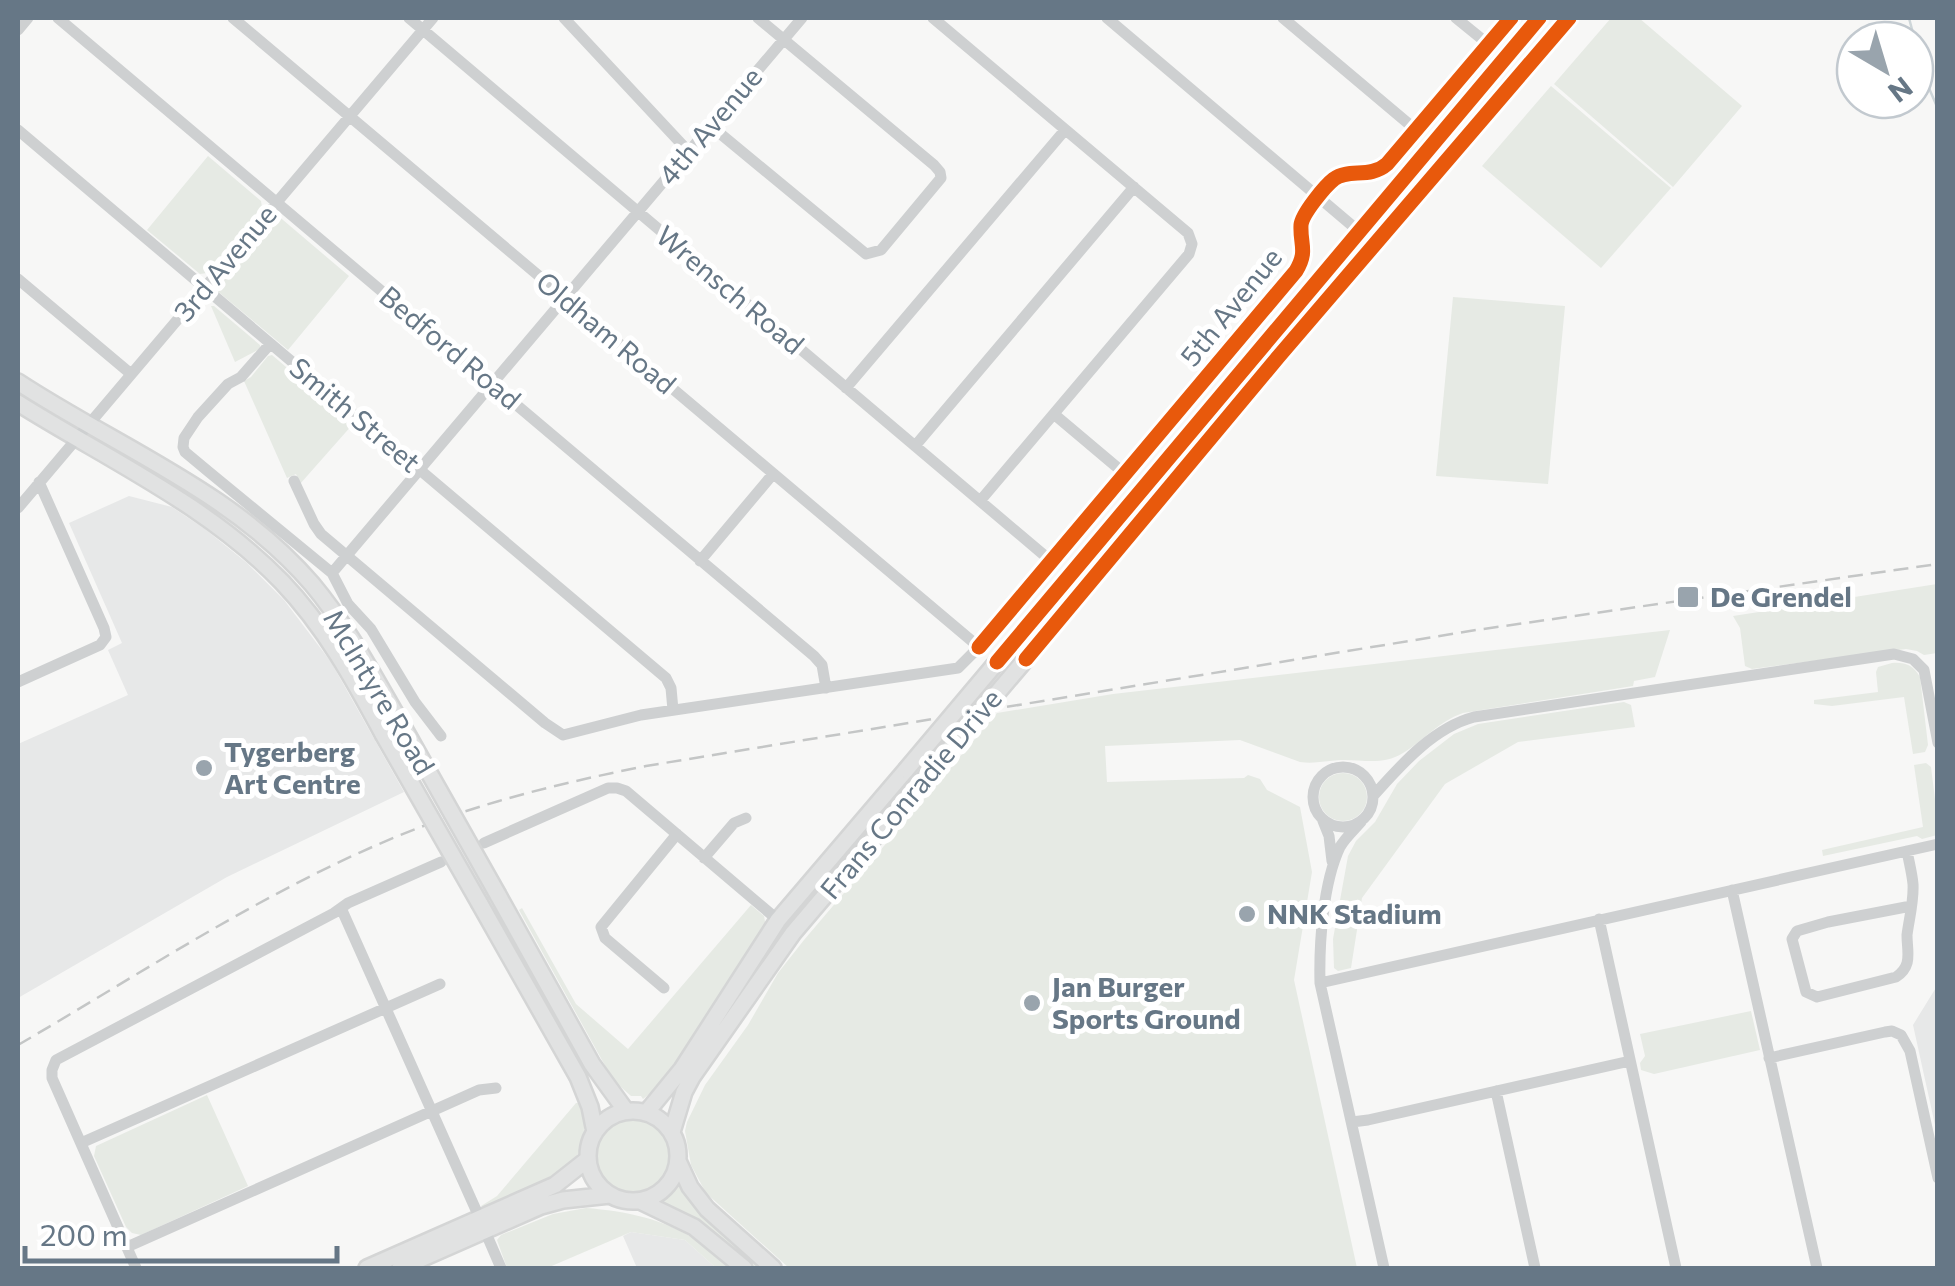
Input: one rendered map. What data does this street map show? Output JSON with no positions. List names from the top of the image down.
{
  "streets": {
    "main road": ["McIntyre Road", "Frans Conradie Drive"],
    "street": [
      "4th Avenue",
      "3rd Avenue",
      "Wrensch Road",
      "5th Avenue",
      "Oldham Road",
      "Bedford Road",
      "Smith Street"
    ]
  },
  "crossings": [
    ["4th Avenue", "Wrensch Road"],
    ["4th Avenue", "5th Avenue"],
    ["4th Avenue", "Oldham Road"],
    ["4th Avenue", "Bedford Road"],
    ["4th Avenue", "Smith Street"],
    ["3rd Avenue", "Wrensch Road"],
    ["3rd Avenue", "Oldham Road"],
    ["3rd Avenue", "Bedford Road"],
    ["3rd Avenue", "Smith Street"],
    ["3rd Avenue", "McIntyre Road"],
    ["Wrensch Road", "5th Avenue"],
    ["5th Avenue", "Oldham Road"],
    ["5th Avenue", "Bedford Road"],
    ["5th Avenue", "Smith Street"],
    ["McIntyre Road", "Frans Conradie Drive"]
  ],
  "places": {
    "transit": ["De Grendel"],
    "other": ["Tygerberg Art Centre", "NNK Stadium", "Jan Burger Sports Ground"]
  },
  "scale_bar": "200 m",
  "north": "bottom right"
}
